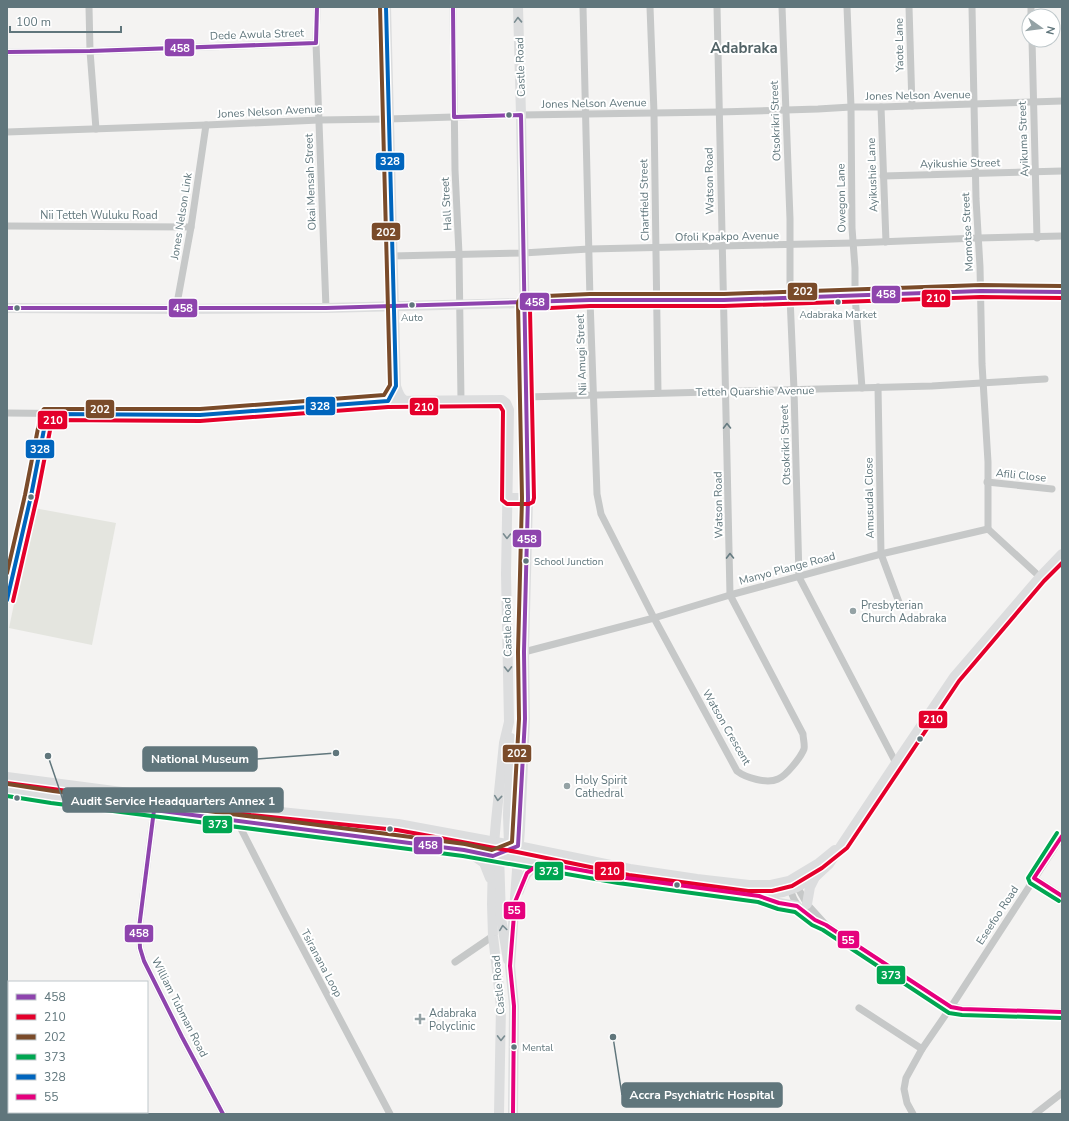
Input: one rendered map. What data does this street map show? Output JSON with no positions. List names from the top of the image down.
{
  "streets": {
    "main road": ["Castle Road"],
    "street": [
      "Dede Awula Street",
      "Yaote Lane",
      "Jones Nelson Avenue",
      "Otsokrikri Street",
      "Ayikuma Street",
      "Ayikushie Street",
      "Ayikushie Lane",
      "Watson Road",
      "Okai Mensah Street",
      "Owegon Lane",
      "Chartfield Street",
      "Hall Street",
      "Nii Tetteh Wuluku Road",
      "Jones Nelson Link",
      "Momotse Street",
      "Ofoli Kpakpo Avenue",
      "Nii Amugi Street",
      "Tetteh Quarshie Avenue",
      "Afili Close",
      "Amusudal Close",
      "Manyo Plange Road",
      "Watson Crescent",
      "Eseefoo Road",
      "Tsiranana Loop",
      "William Tubman Road"
    ]
  },
  "crossings": [
    ["Dede Awula Street", "Okai Mensah Street"],
    ["Yaote Lane", "Jones Nelson Avenue"],
    ["Castle Road", "Jones Nelson Avenue"],
    ["Castle Road", "Hall Street"],
    ["Castle Road", "Ofoli Kpakpo Avenue"],
    ["Castle Road", "Tetteh Quarshie Avenue"],
    ["Castle Road", "Manyo Plange Road"],
    ["Jones Nelson Avenue", "Otsokrikri Street"],
    ["Jones Nelson Avenue", "Ayikuma Street"],
    ["Jones Nelson Avenue", "Ayikushie Lane"],
    ["Jones Nelson Avenue", "Watson Road"],
    ["Jones Nelson Avenue", "Okai Mensah Street"],
    ["Jones Nelson Avenue", "Owegon Lane"],
    ["Jones Nelson Avenue", "Chartfield Street"],
    ["Jones Nelson Avenue", "Hall Street"],
    ["Jones Nelson Avenue", "Jones Nelson Link"],
    ["Jones Nelson Avenue", "Momotse Street"],
    ["Jones Nelson Avenue", "Nii Amugi Street"],
    ["Otsokrikri Street", "Ofoli Kpakpo Avenue"],
    ["Otsokrikri Street", "Tetteh Quarshie Avenue"],
    ["Otsokrikri Street", "Manyo Plange Road"],
    ["Ayikuma Street", "Ayikushie Street"],
    ["Ayikuma Street", "Ofoli Kpakpo Avenue"],
    ["Ayikushie Street", "Ayikushie Lane"],
    ["Ayikushie Street", "Momotse Street"],
    ["Ayikushie Lane", "Ofoli Kpakpo Avenue"],
    ["Watson Road", "Ofoli Kpakpo Avenue"],
    ["Watson Road", "Tetteh Quarshie Avenue"],
    ["Watson Road", "Manyo Plange Road"],
    ["Watson Road", "Watson Crescent"],
    ["Owegon Lane", "Ofoli Kpakpo Avenue"],
    ["Owegon Lane", "Tetteh Quarshie Avenue"],
    ["Chartfield Street", "Ofoli Kpakpo Avenue"],
    ["Chartfield Street", "Tetteh Quarshie Avenue"],
    ["Hall Street", "Ofoli Kpakpo Avenue"],
    ["Nii Tetteh Wuluku Road", "Jones Nelson Link"],
    ["Momotse Street", "Ofoli Kpakpo Avenue"],
    ["Momotse Street", "Tetteh Quarshie Avenue"],
    ["Momotse Street", "Afili Close"],
    ["Momotse Street", "Manyo Plange Road"],
    ["Ofoli Kpakpo Avenue", "Nii Amugi Street"],
    ["Nii Amugi Street", "Tetteh Quarshie Avenue"],
    ["Nii Amugi Street", "Manyo Plange Road"],
    ["Nii Amugi Street", "Watson Crescent"],
    ["Tetteh Quarshie Avenue", "Amusudal Close"],
    ["Amusudal Close", "Manyo Plange Road"],
    ["Manyo Plange Road", "Watson Crescent"]
  ],
  "districts": ["Adabraka"],
  "places": {
    "other": [
      "Adabraka Market",
      "Auto",
      "School Junction",
      "Presbyterian Church Adabraka",
      "National Museum",
      "Audit Service Headquarters Annex 1",
      "Holy Spirit Cathedral",
      "Accra Psychiatric Hospital",
      "Mental"
    ],
    "health": ["Adabraka Polyclinic"]
  },
  "lines": [
    "transit line 458",
    "transit line 202",
    "transit line 328",
    "transit line 210",
    "transit line 373",
    "transit line 55"
  ],
  "legend": [
    "458",
    "210",
    "202",
    "373",
    "328",
    "55"
  ],
  "scale_bar": "100 m",
  "north": "right"
}
